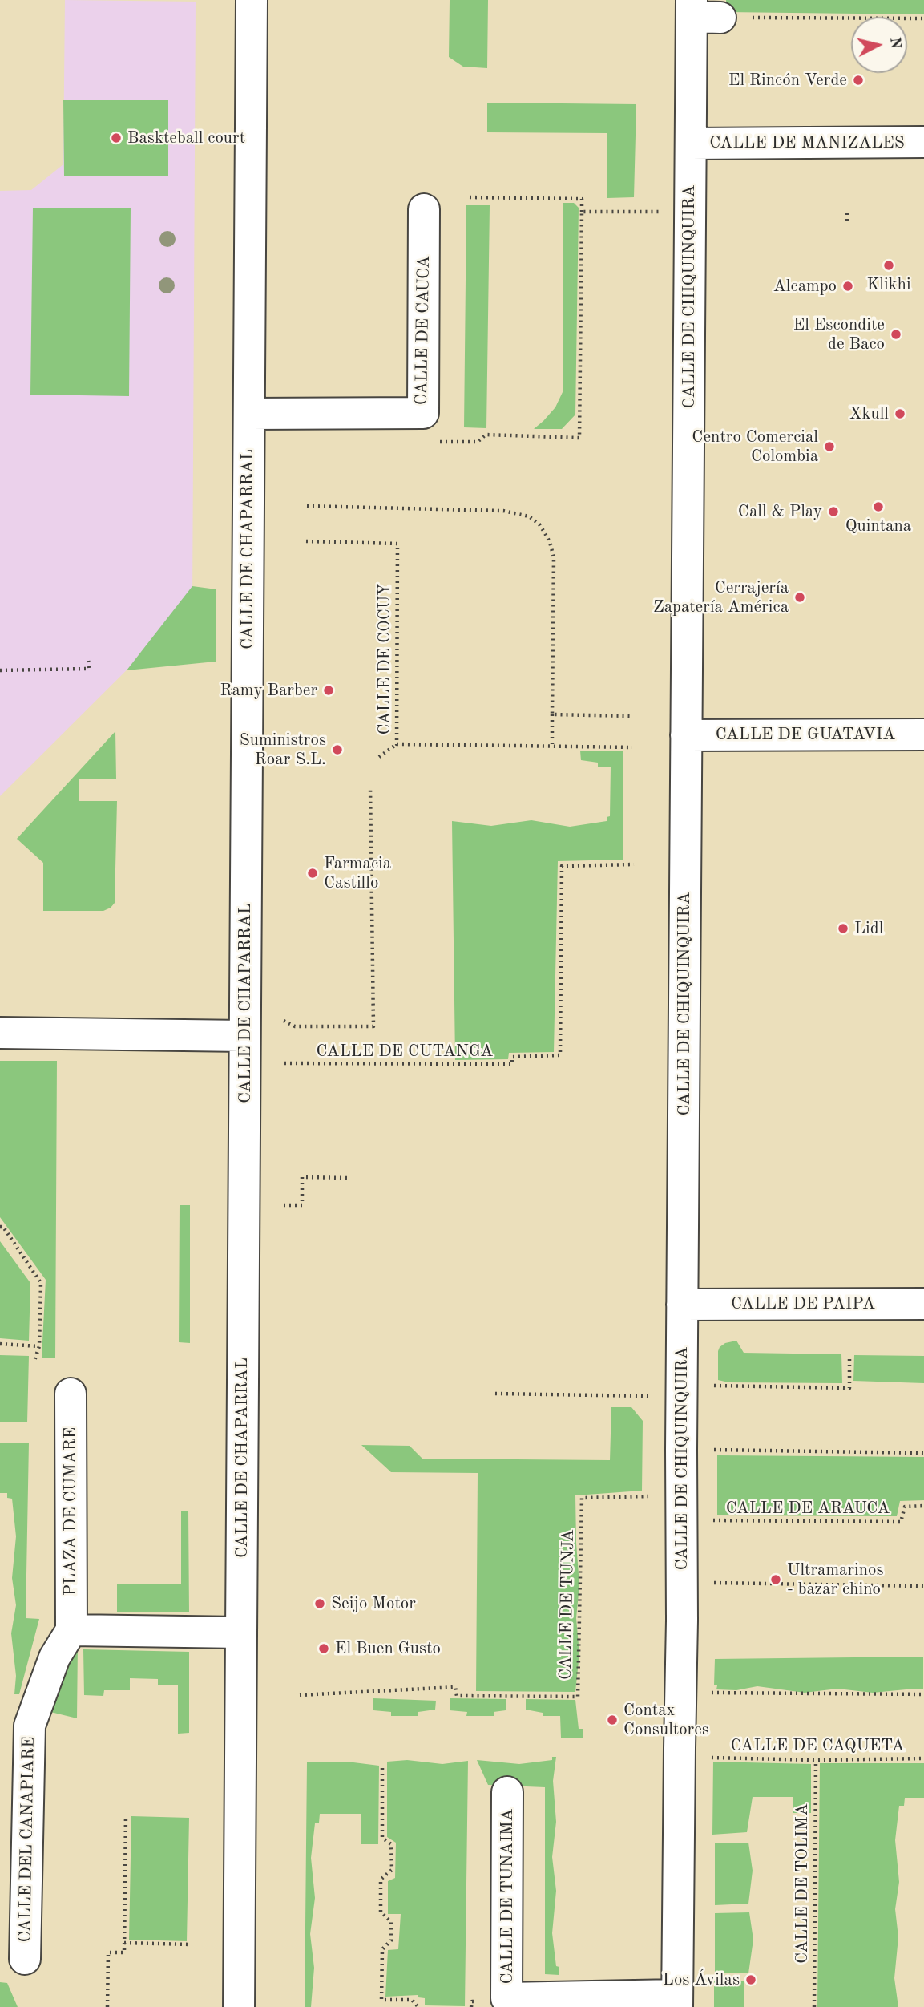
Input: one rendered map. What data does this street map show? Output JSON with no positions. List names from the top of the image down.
{
  "streets": {
    "street": [
      "CALLE DE MANIZALES",
      "CALLE DE CHIQUINQUIRA",
      "CALLE DE CAUCA",
      "CALLE DE CHAPARRAL",
      "CALLE DE GUATAVIA",
      "CALLE DE PAIPA",
      "PLAZA DE CUMARE",
      "CALLE DEL CANAPIARE",
      "CALLE DE TUNAIMA"
    ],
    "path": [
      "CALLE DE COCUY",
      "CALLE DE CUTANGA",
      "CALLE DE ARAUCA",
      "CALLE DE TUNJA",
      "CALLE DE CAQUETA",
      "CALLE DE TOLIMA"
    ]
  },
  "crossings": [
    ["CALLE DE MANIZALES", "CALLE DE CHIQUINQUIRA"],
    ["CALLE DE CHIQUINQUIRA", "CALLE DE GUATAVIA"],
    ["CALLE DE CHIQUINQUIRA", "CALLE DE PAIPA"],
    ["CALLE DE CHIQUINQUIRA", "CALLE DE TUNAIMA"],
    ["CALLE DE CAUCA", "CALLE DE CHAPARRAL"],
    ["PLAZA DE CUMARE", "CALLE DEL CANAPIARE"],
    ["CALLE DE CAQUETA", "CALLE DE TOLIMA"]
  ],
  "places": [
    "El Rincón Verde",
    "Baskteball court",
    "Klikhi",
    "Alcampo",
    "El Escondite de Baco",
    "Xkull",
    "Centro Comercial Colombia",
    "Quintana",
    "Call & Play",
    "Cerrajería Zapatería América",
    "Ramy Barber",
    "Suministros Roar S.L.",
    "Farmacia Castillo",
    "Lidl",
    "Ultramarinos - bazar chino",
    "Seijo Motor",
    "El Buen Gusto",
    "Contax Consultores",
    "Los Ávilas"
  ],
  "north": "right"
}
